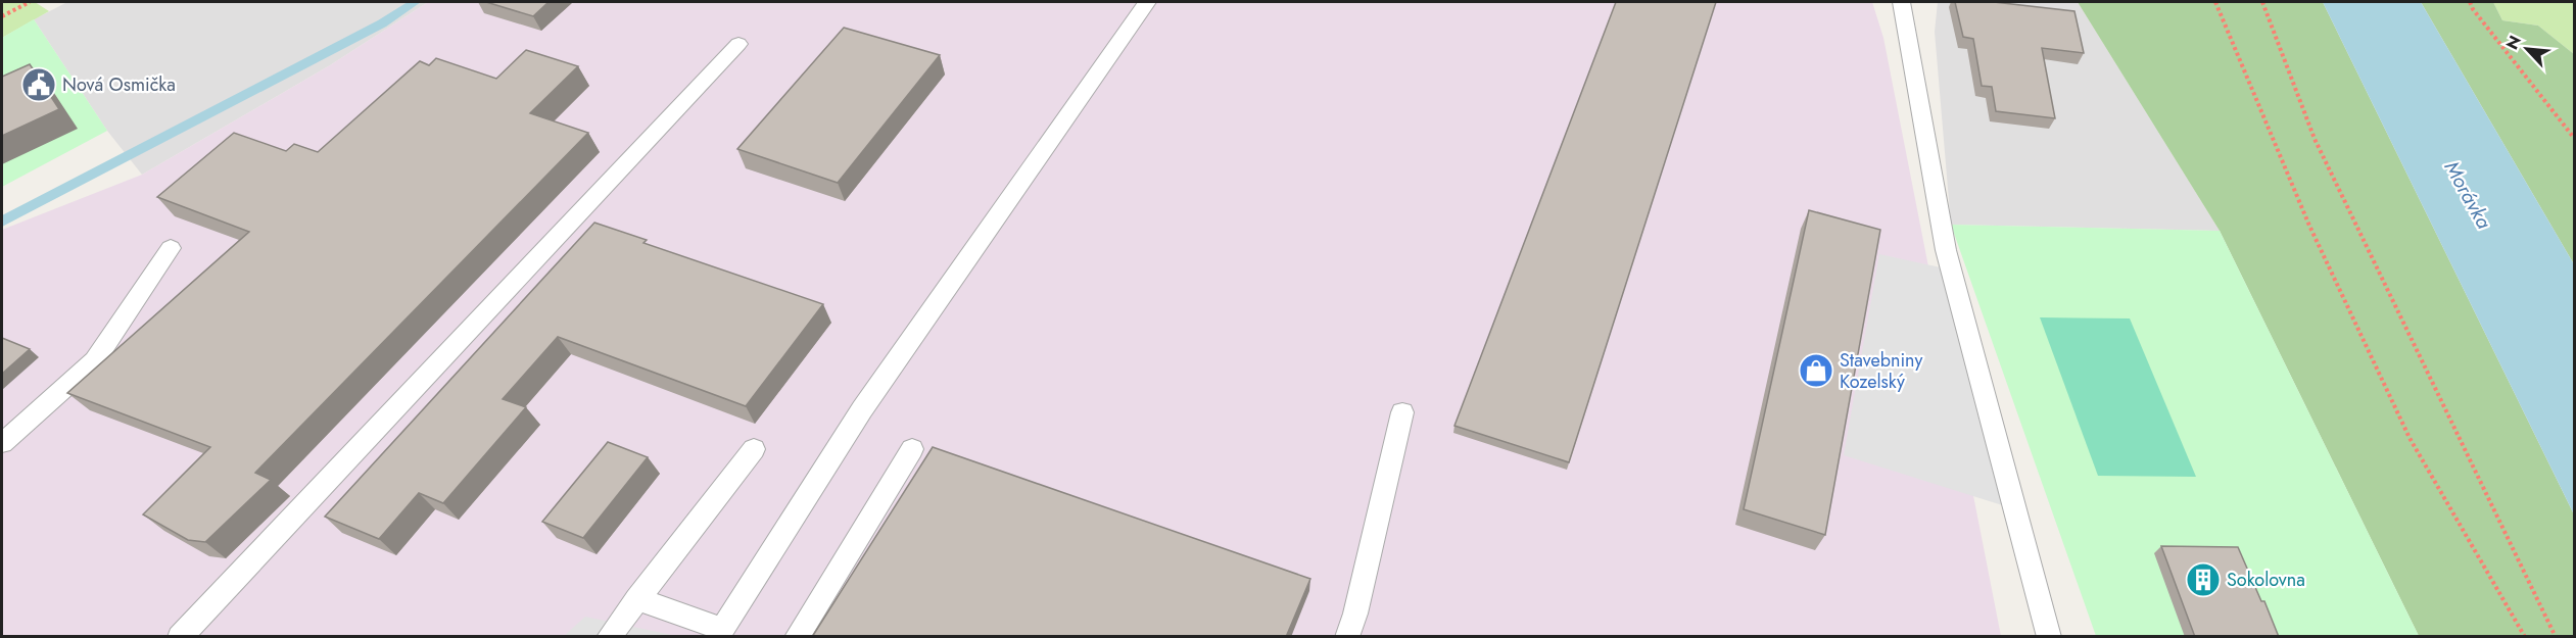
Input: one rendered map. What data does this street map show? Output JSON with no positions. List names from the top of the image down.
{
  "water": ["Morávka"],
  "places": {
    "public building": ["Nová Osmička"],
    "shop": ["Stavebniny Kozelský"],
    "building": ["Sokolovna"]
  },
  "north": "top left"
}
